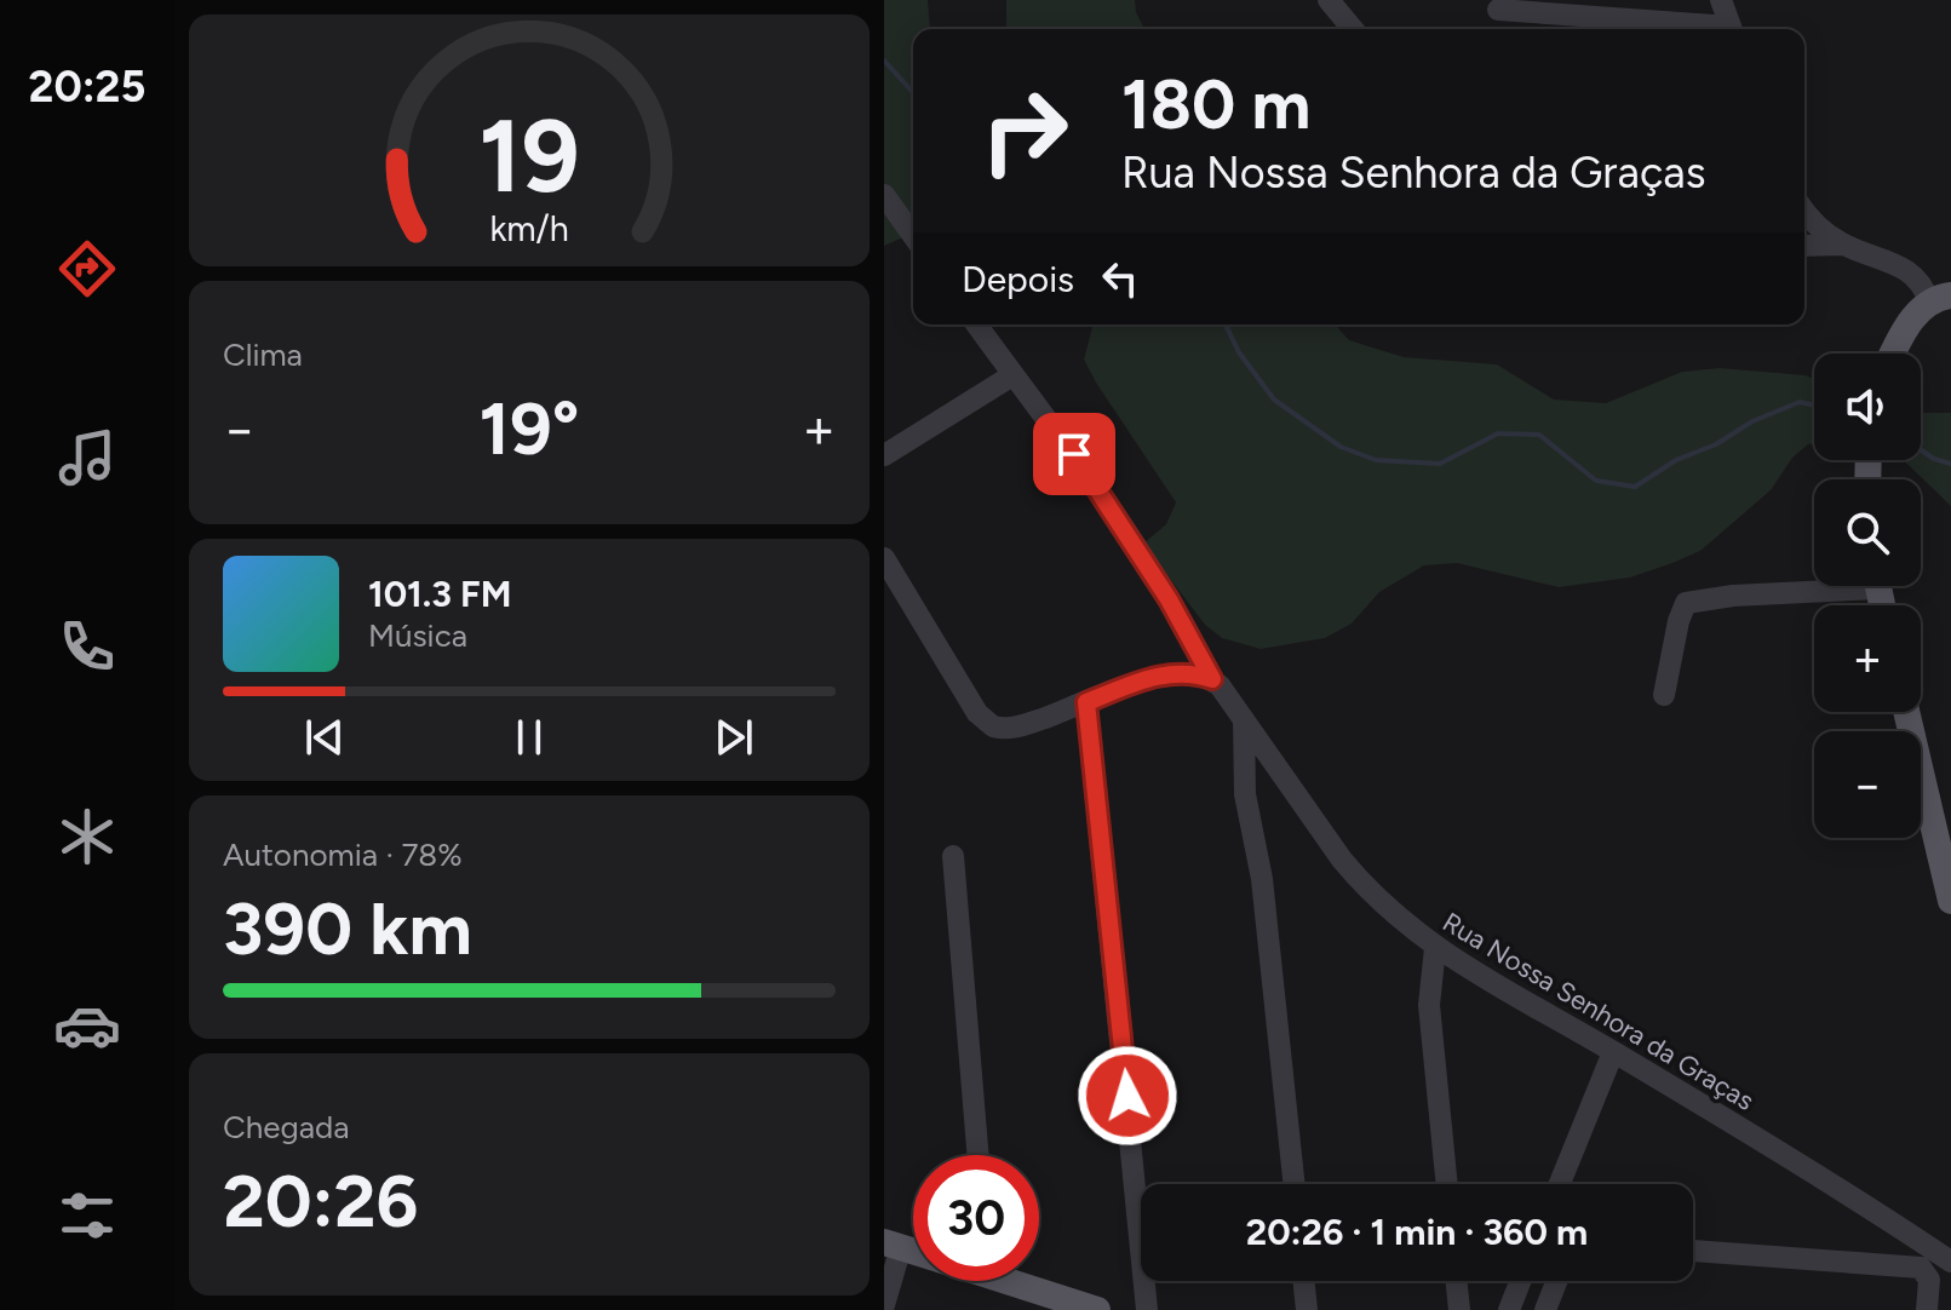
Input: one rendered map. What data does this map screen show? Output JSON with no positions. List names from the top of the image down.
{
  "streets": {
    "street": ["Rua Nossa Senhora da Graças"]
  },
  "page": {
    "tabs": "20:25",
    "turn": ["180 m", "Rua Nossa Senhora da Graças"],
    "then": "Depois",
    "tile": [
      "Clima",
      ["Autonomia · 78%", "390 km"],
      ["Chegada", "20:26"]
    ],
    "map_buttons": ["+", "−"],
    "heat": ["−", "19°", "+"],
    "song": ["101.3 FM", "Música"],
    "limit": "30",
    "trip": "20:26 · 1 min · 360 m",
    "gauge": ["19", "km/h"]
  }
}
